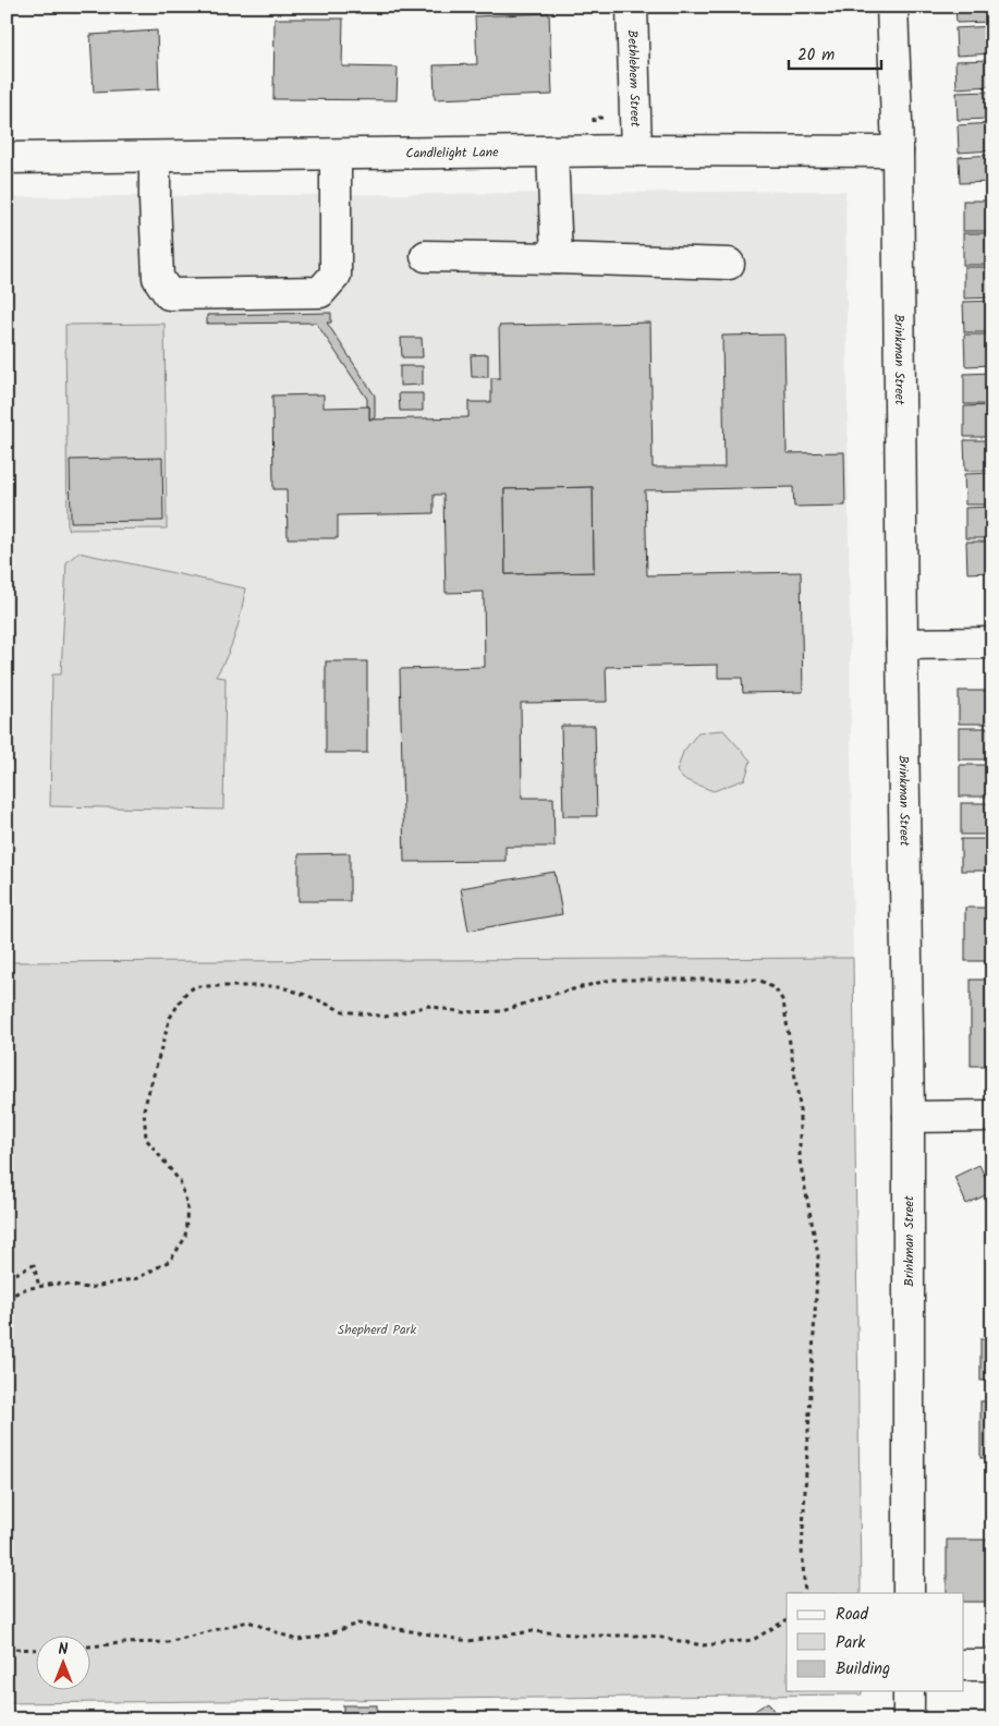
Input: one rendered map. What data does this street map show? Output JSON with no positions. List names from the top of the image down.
{
  "streets": {
    "street": ["Bethlehem Street", "Candlelight Lane", "Brinkman Street"]
  },
  "crossings": [
    ["Bethlehem Street", "Candlelight Lane"],
    ["Candlelight Lane", "Brinkman Street"]
  ],
  "parks": ["Shepherd Park"],
  "legend": ["Road", "Park", "Building"],
  "scale_bar": "20 m",
  "north": "top"
}
